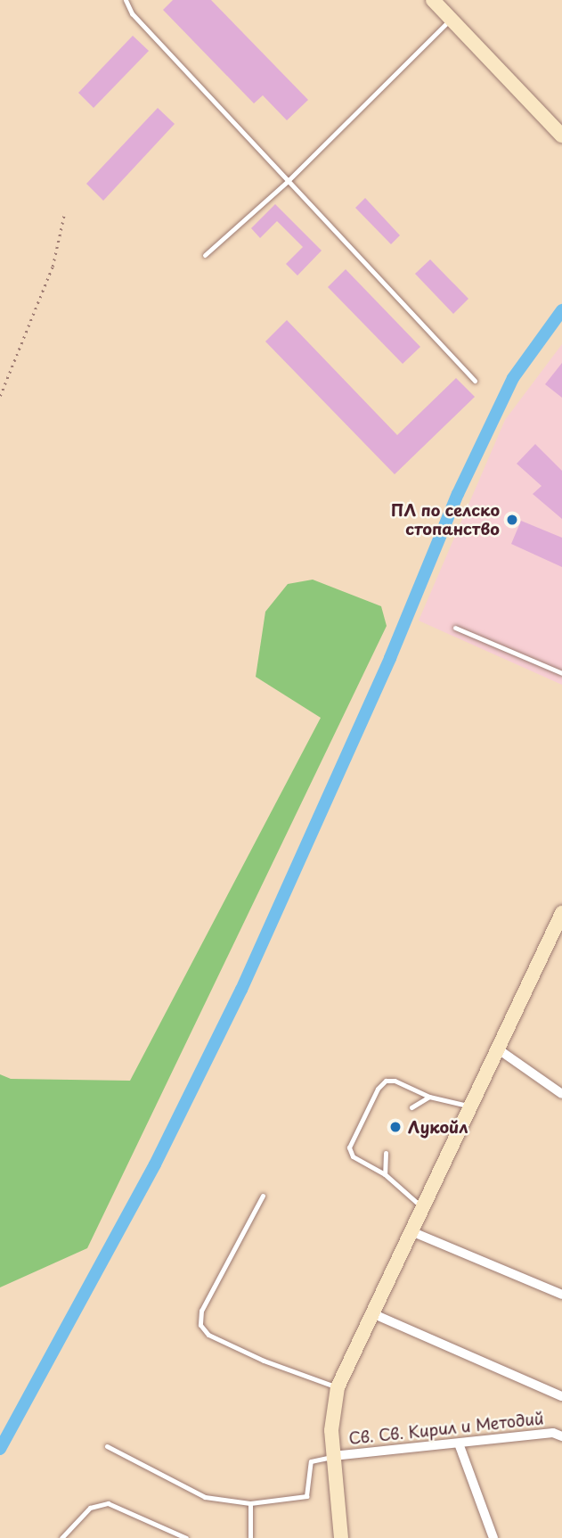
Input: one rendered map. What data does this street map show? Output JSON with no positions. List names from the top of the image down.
{
  "streets": {
    "street": ["Св. Св. Кирил и Методий"]
  },
  "places": ["ПЛ по селско стопанство", "Лукойл"]
}
